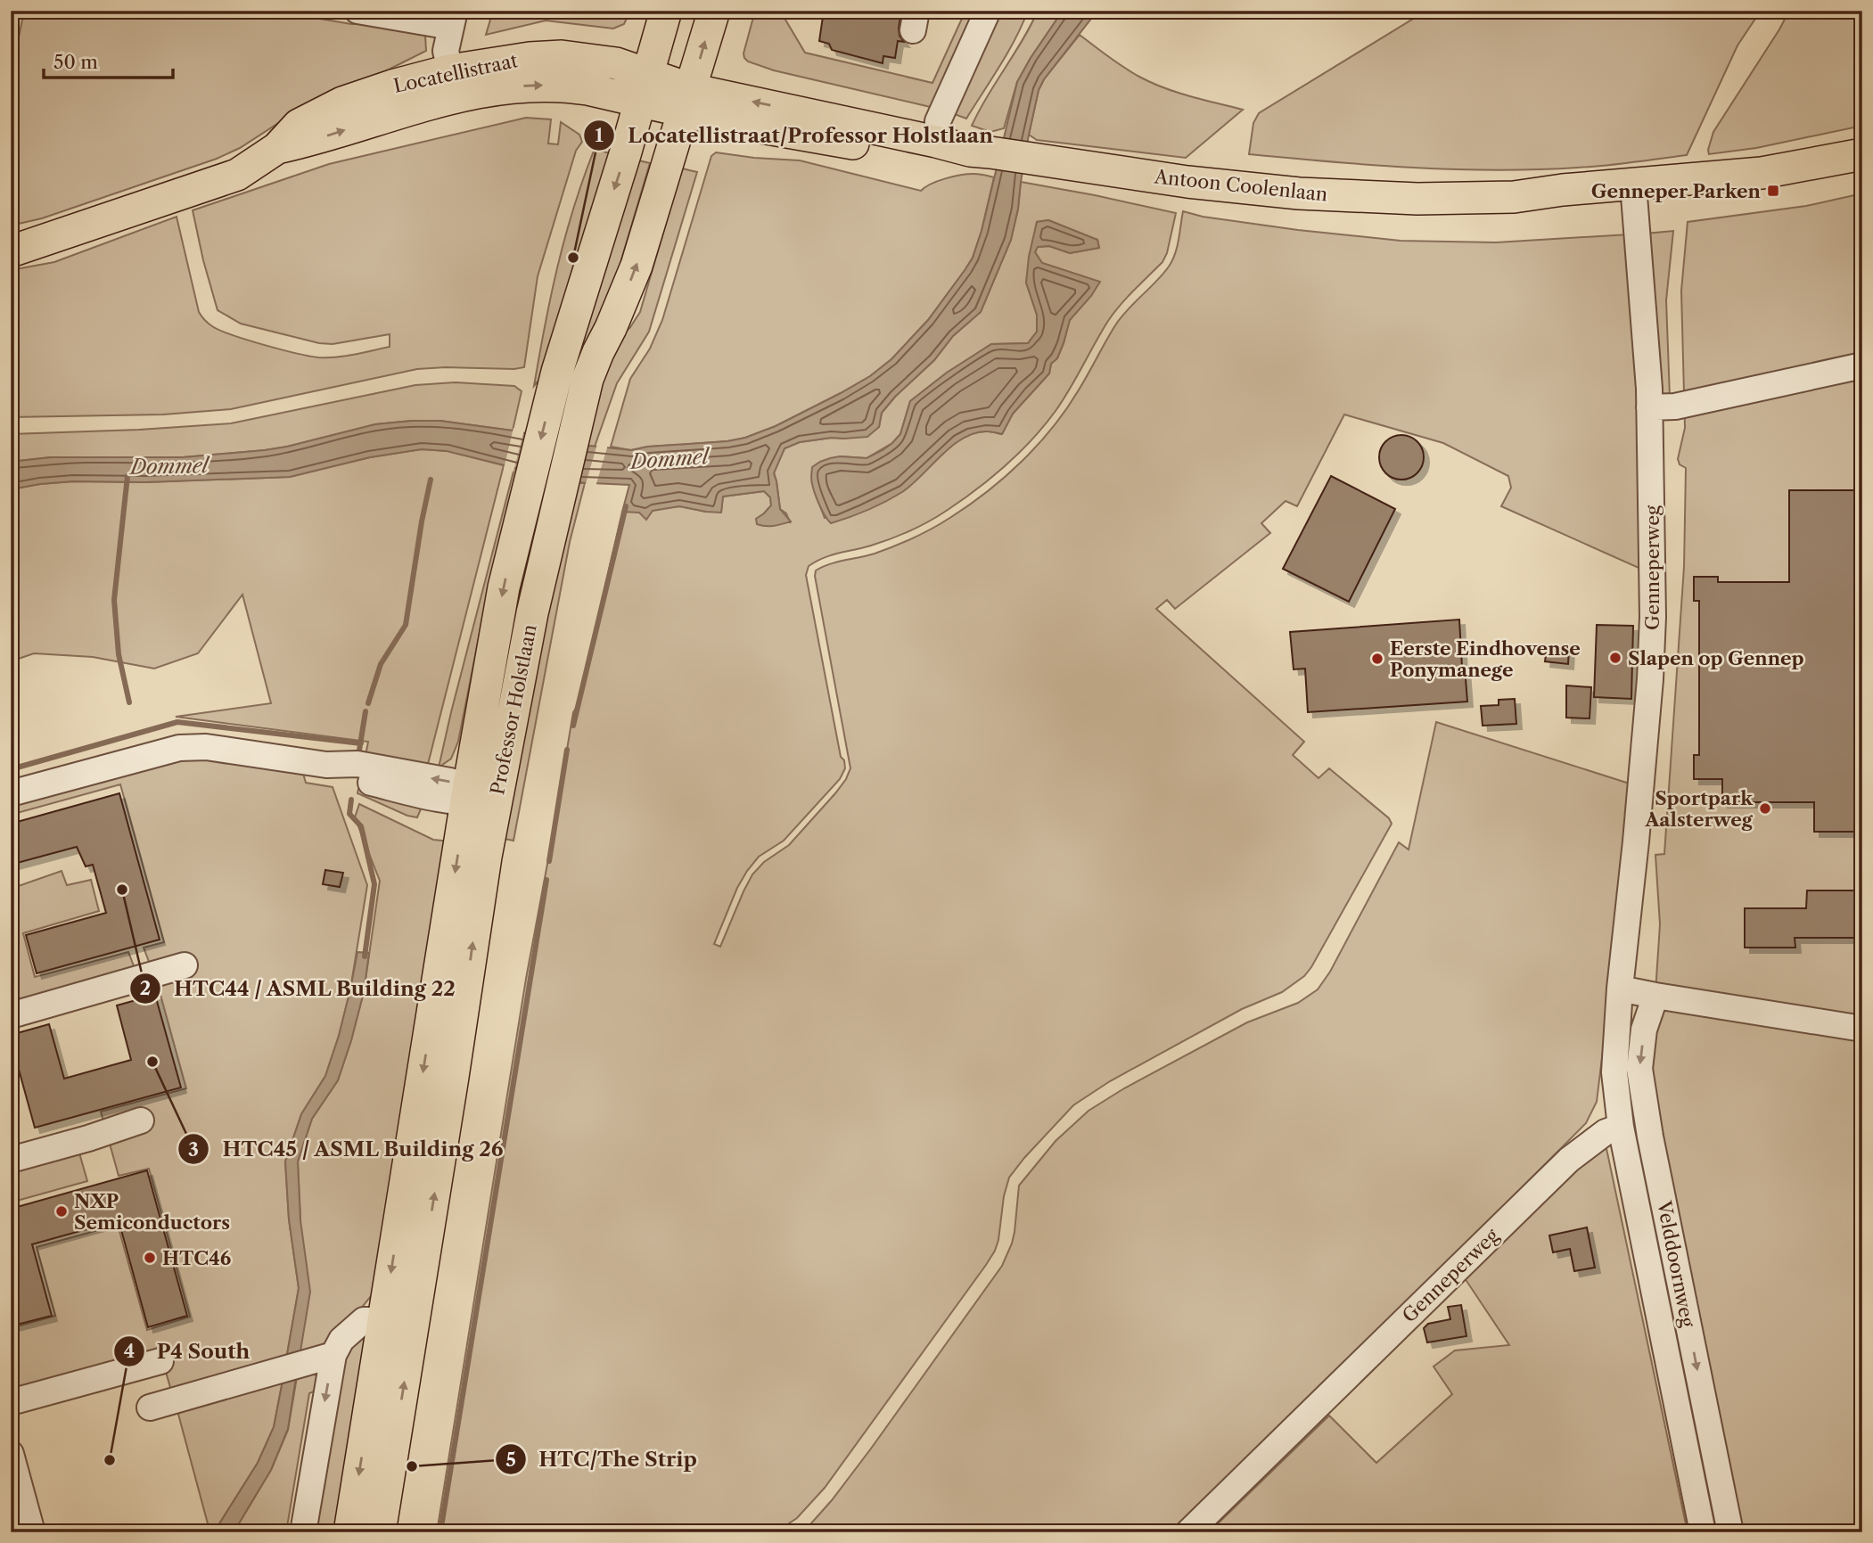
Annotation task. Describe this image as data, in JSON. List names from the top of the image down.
{
  "streets": {
    "main road": ["Locatellistraat", "Antoon Coolenlaan", "Professor Holstlaan"],
    "street": ["Genneperweg", "Velddoornweg"]
  },
  "crossings": [
    ["Locatellistraat", "Antoon Coolenlaan"],
    ["Locatellistraat", "Professor Holstlaan"],
    ["Antoon Coolenlaan", "Genneperweg"],
    ["Antoon Coolenlaan", "Professor Holstlaan"],
    ["Genneperweg", "Velddoornweg"]
  ],
  "water": ["Dommel"],
  "places": {
    "transit": ["Genneper Parken"],
    "other": [
      "Locatellistraat/Professor Holstlaan",
      "Slapen op Gennep",
      "Eerste Eindhovense Ponymanege",
      "Sportpark Aalsterweg",
      "HTC44 / ASML Building 22",
      "HTC45 / ASML Building 26",
      "NXP Semiconductors",
      "HTC46",
      "P4 South",
      "HTC/The Strip"
    ]
  },
  "scale_bar": "50 m"
}
